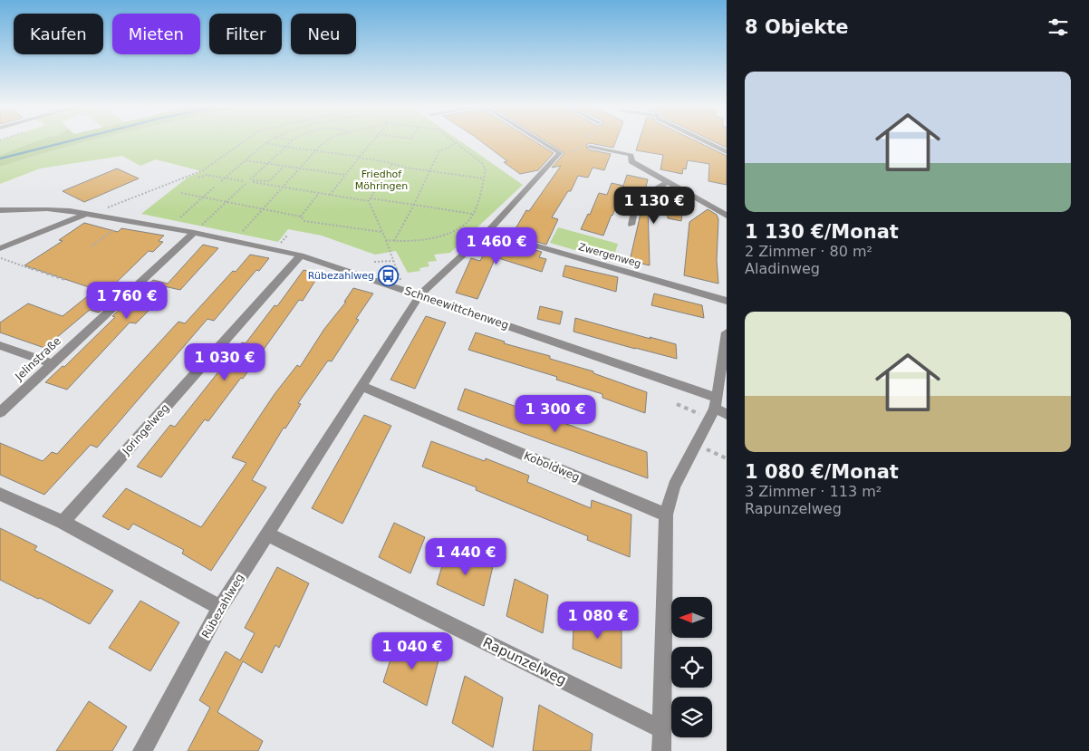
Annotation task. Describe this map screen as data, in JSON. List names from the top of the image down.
{
  "streets": {
    "street": [
      "Zwergenweg",
      "Schneewittchenweg",
      "Jelinstraße",
      "Joringelweg",
      "Koboldweg",
      "Rübezahlweg",
      "Rapunzelweg"
    ]
  },
  "crossings": [
    ["Zwergenweg", "Rübezahlweg"],
    ["Schneewittchenweg", "Jelinstraße"],
    ["Schneewittchenweg", "Joringelweg"],
    ["Schneewittchenweg", "Rübezahlweg"],
    ["Koboldweg", "Rübezahlweg"],
    ["Rübezahlweg", "Rapunzelweg"]
  ],
  "parks": ["Friedhof Möhringen"],
  "places": {
    "bus stop": ["Rübezahlweg"]
  },
  "north": "left",
  "page": {
    "heading": "8 Objekte",
    "chip": [
      "Kaufen",
      "Mieten",
      "Filter",
      "Neu"
    ],
    "list": [
      {
        "name": "1 130 €/Monat",
        "note": "2 Zimmer · 80 m² · Aladinweg"
      },
      {
        "name": "1 080 €/Monat",
        "note": "3 Zimmer · 113 m² · Rapunzelweg"
      }
    ],
    "price": [
      "1 130 €",
      "1 460 €",
      "1 760 €",
      "1 030 €",
      "1 300 €",
      "1 440 €",
      "1 080 €",
      "1 040 €"
    ]
  }
}
